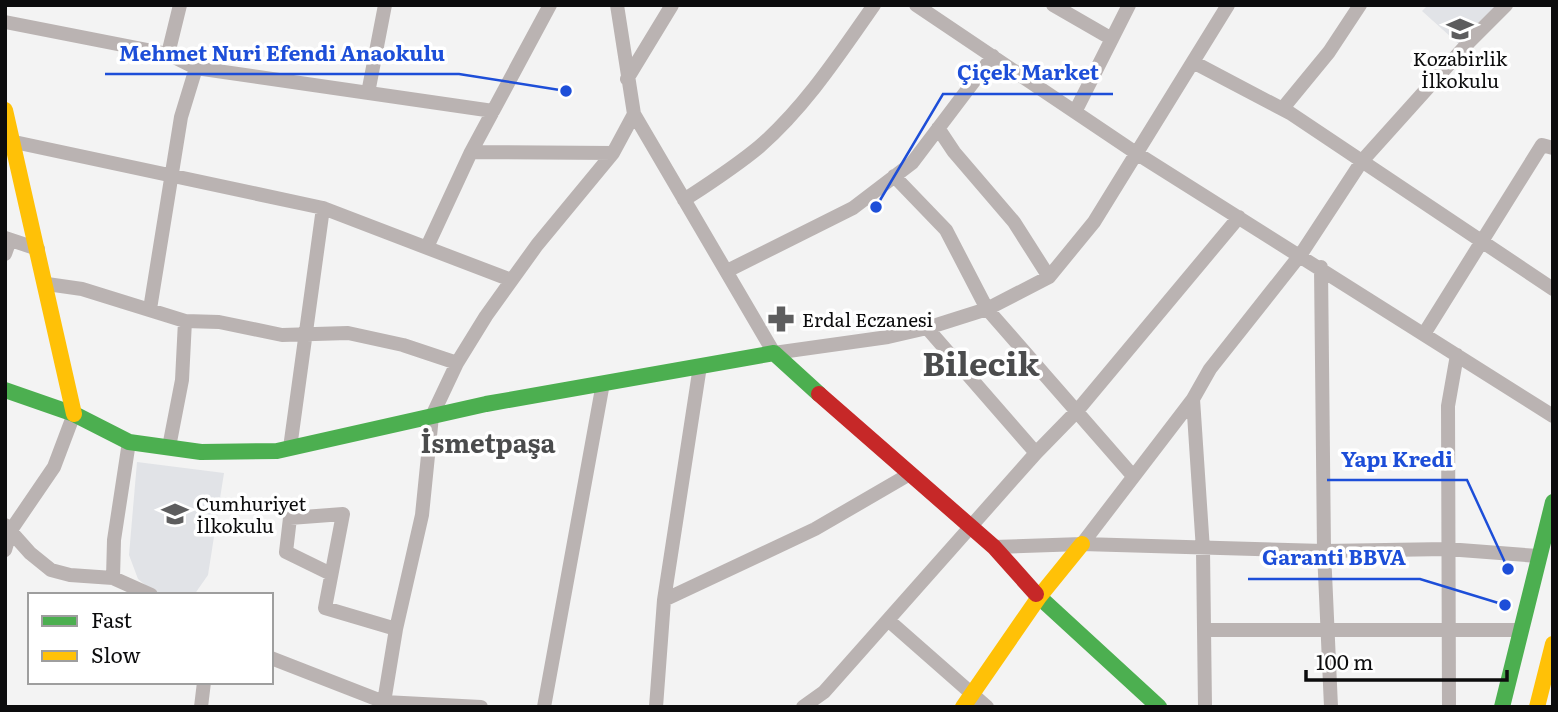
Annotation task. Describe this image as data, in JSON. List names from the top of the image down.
{
  "districts": ["Bilecik", "İsmetpaşa"],
  "places": {
    "school or university": ["Kozabirlik İlkokulu", "Cumhuriyet İlkokulu"],
    "other": [
      "Mehmet Nuri Efendi Anaokulu",
      "Çiçek Market",
      "Yapı Kredi",
      "Garanti BBVA"
    ],
    "pharmacy": ["Erdal Eczanesi"]
  },
  "legend": ["Fast", "Slow"],
  "scale_bar": "100 m"
}
